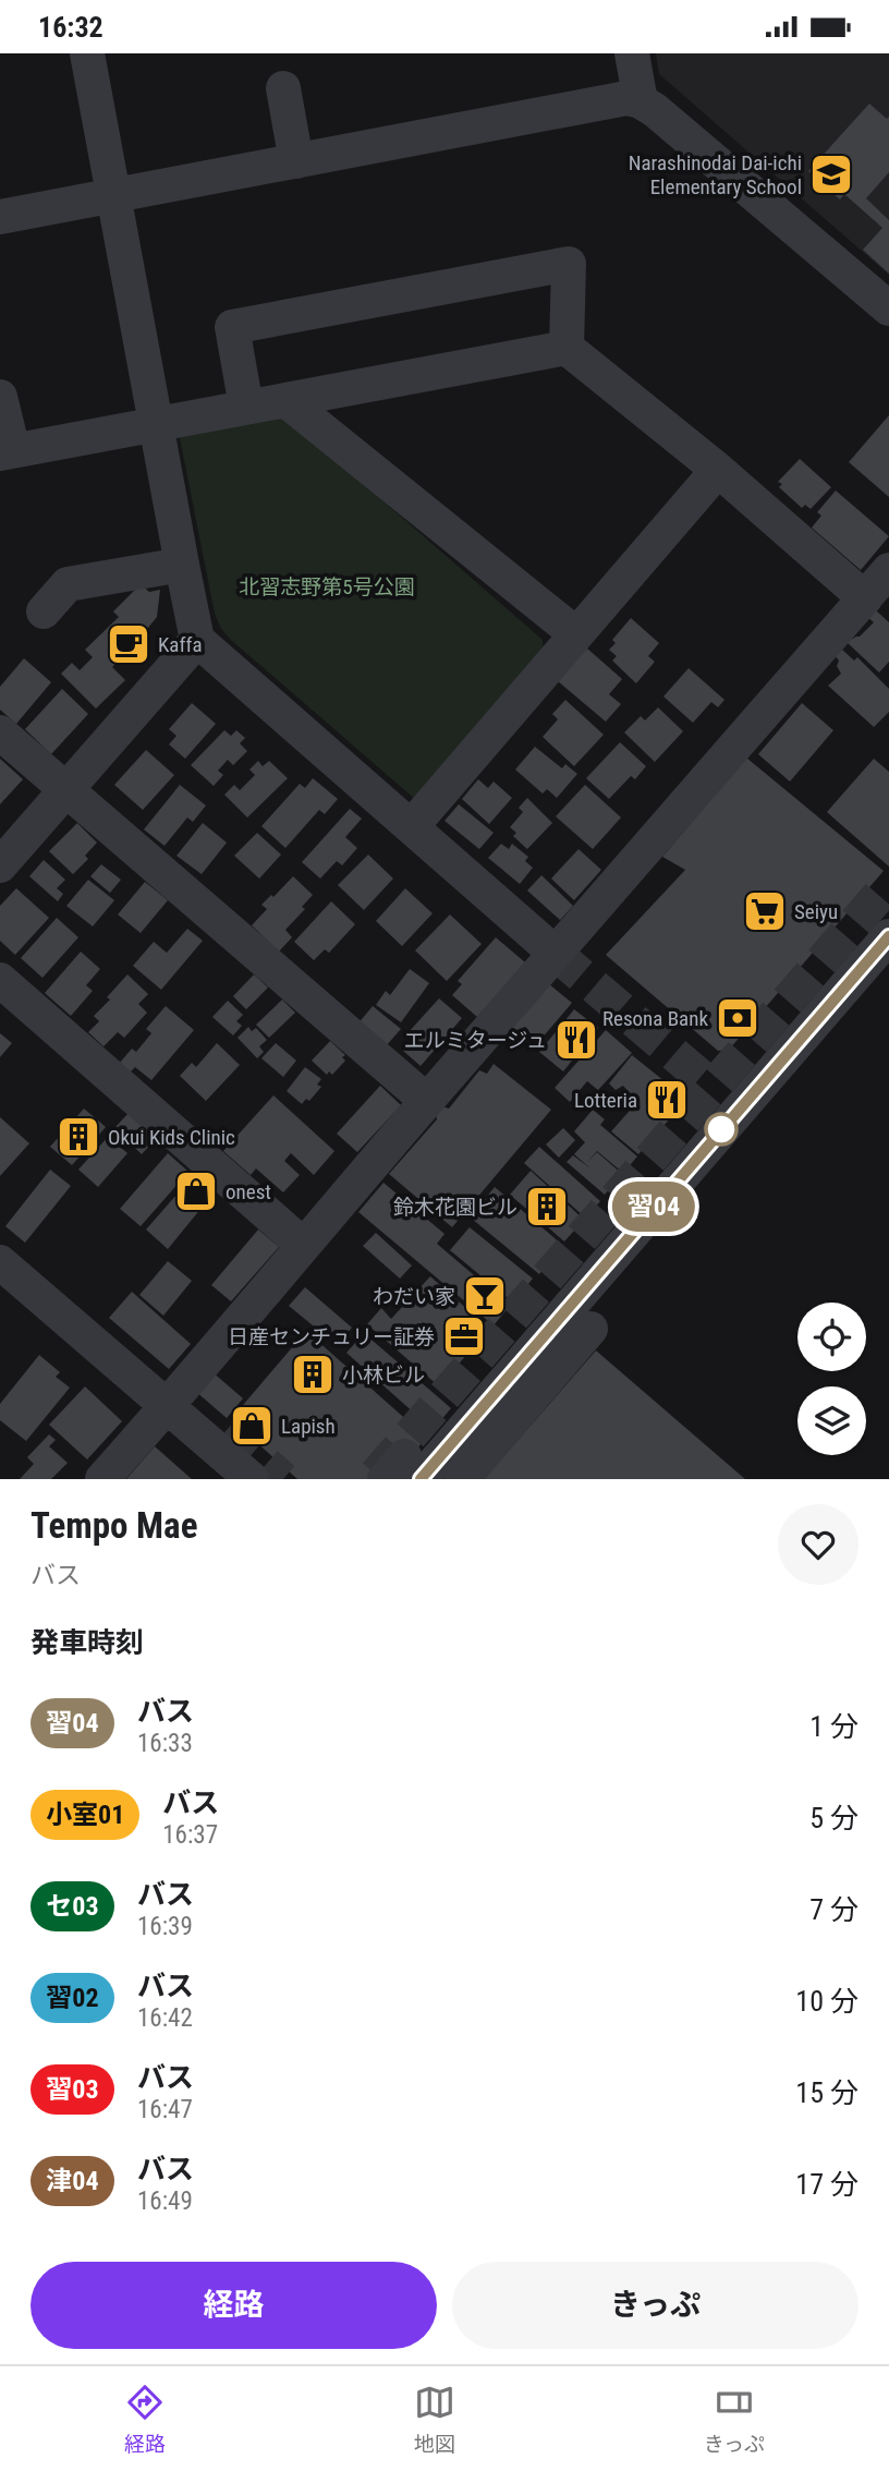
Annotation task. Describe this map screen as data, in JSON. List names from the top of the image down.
{
  "parks": ["北習志野第5号公園"],
  "places": {
    "school or university": ["Narashinodai Dai-ichi Elementary School"],
    "cafe": ["Kaffa"],
    "supermarket": ["Seiyu"],
    "bank": ["Resona Bank"],
    "restaurant": ["エルミタージュ", "Lotteria"],
    "building": ["Okui Kids Clinic", "鈴木花園ビル", "小林ビル"],
    "shop": ["onest", "Lapish"],
    "bar": ["わだい家"],
    "office": ["日産センチュリー証券"]
  },
  "lines": ["bus line 習04"],
  "page": {
    "status": "16:32",
    "on_map": "習04",
    "heading": [
      ["Tempo Mae", "バス"],
      "発車時刻"
    ],
    "list": [
      {
        "mark": "習04",
        "name": "バス",
        "note": "16:33",
        "value": "1 分"
      },
      {
        "mark": "小室01",
        "name": "バス",
        "note": "16:37",
        "value": "5 分"
      },
      {
        "mark": "セ03",
        "name": "バス",
        "note": "16:39",
        "value": "7 分"
      },
      {
        "mark": "習02",
        "name": "バス",
        "note": "16:42",
        "value": "10 分"
      },
      {
        "mark": "習03",
        "name": "バス",
        "note": "16:47",
        "value": "15 分"
      },
      {
        "mark": "津04",
        "name": "バス",
        "note": "16:49",
        "value": "17 分"
      }
    ],
    "buttons": ["経路", "きっぷ"],
    "tabs": ["経路", "地図", "きっぷ"]
  }
}
